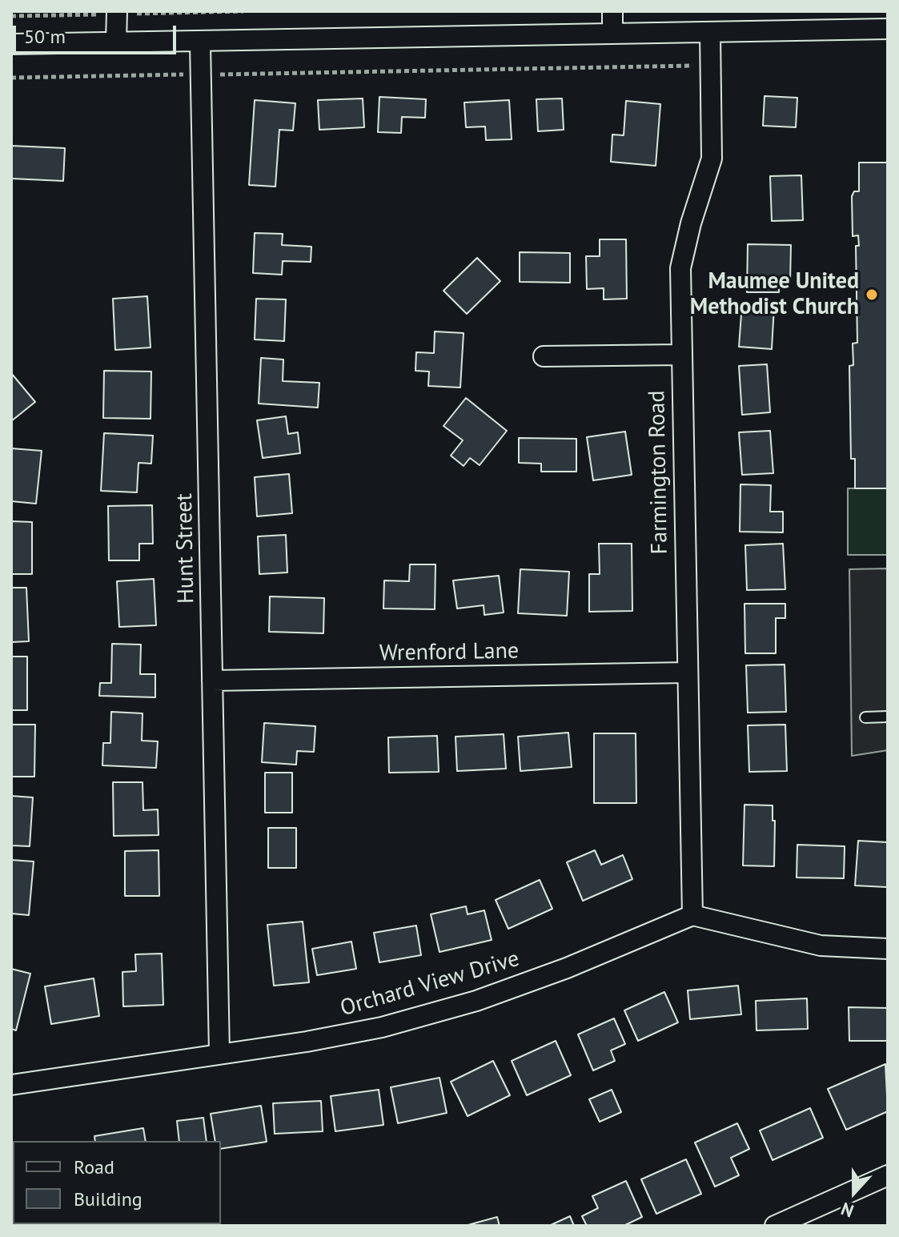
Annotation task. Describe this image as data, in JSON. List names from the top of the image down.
{
  "streets": {
    "street": [
      "Farmington Road",
      "Hunt Street",
      "Wrenford Lane",
      "Orchard View Drive"
    ]
  },
  "crossings": [
    ["Farmington Road", "Wrenford Lane"],
    ["Farmington Road", "Orchard View Drive"],
    ["Hunt Street", "Wrenford Lane"],
    ["Hunt Street", "Orchard View Drive"]
  ],
  "places": ["Maumee United Methodist Church"],
  "legend": ["Road", "Building"],
  "scale_bar": "50 m",
  "north": "bottom"
}
